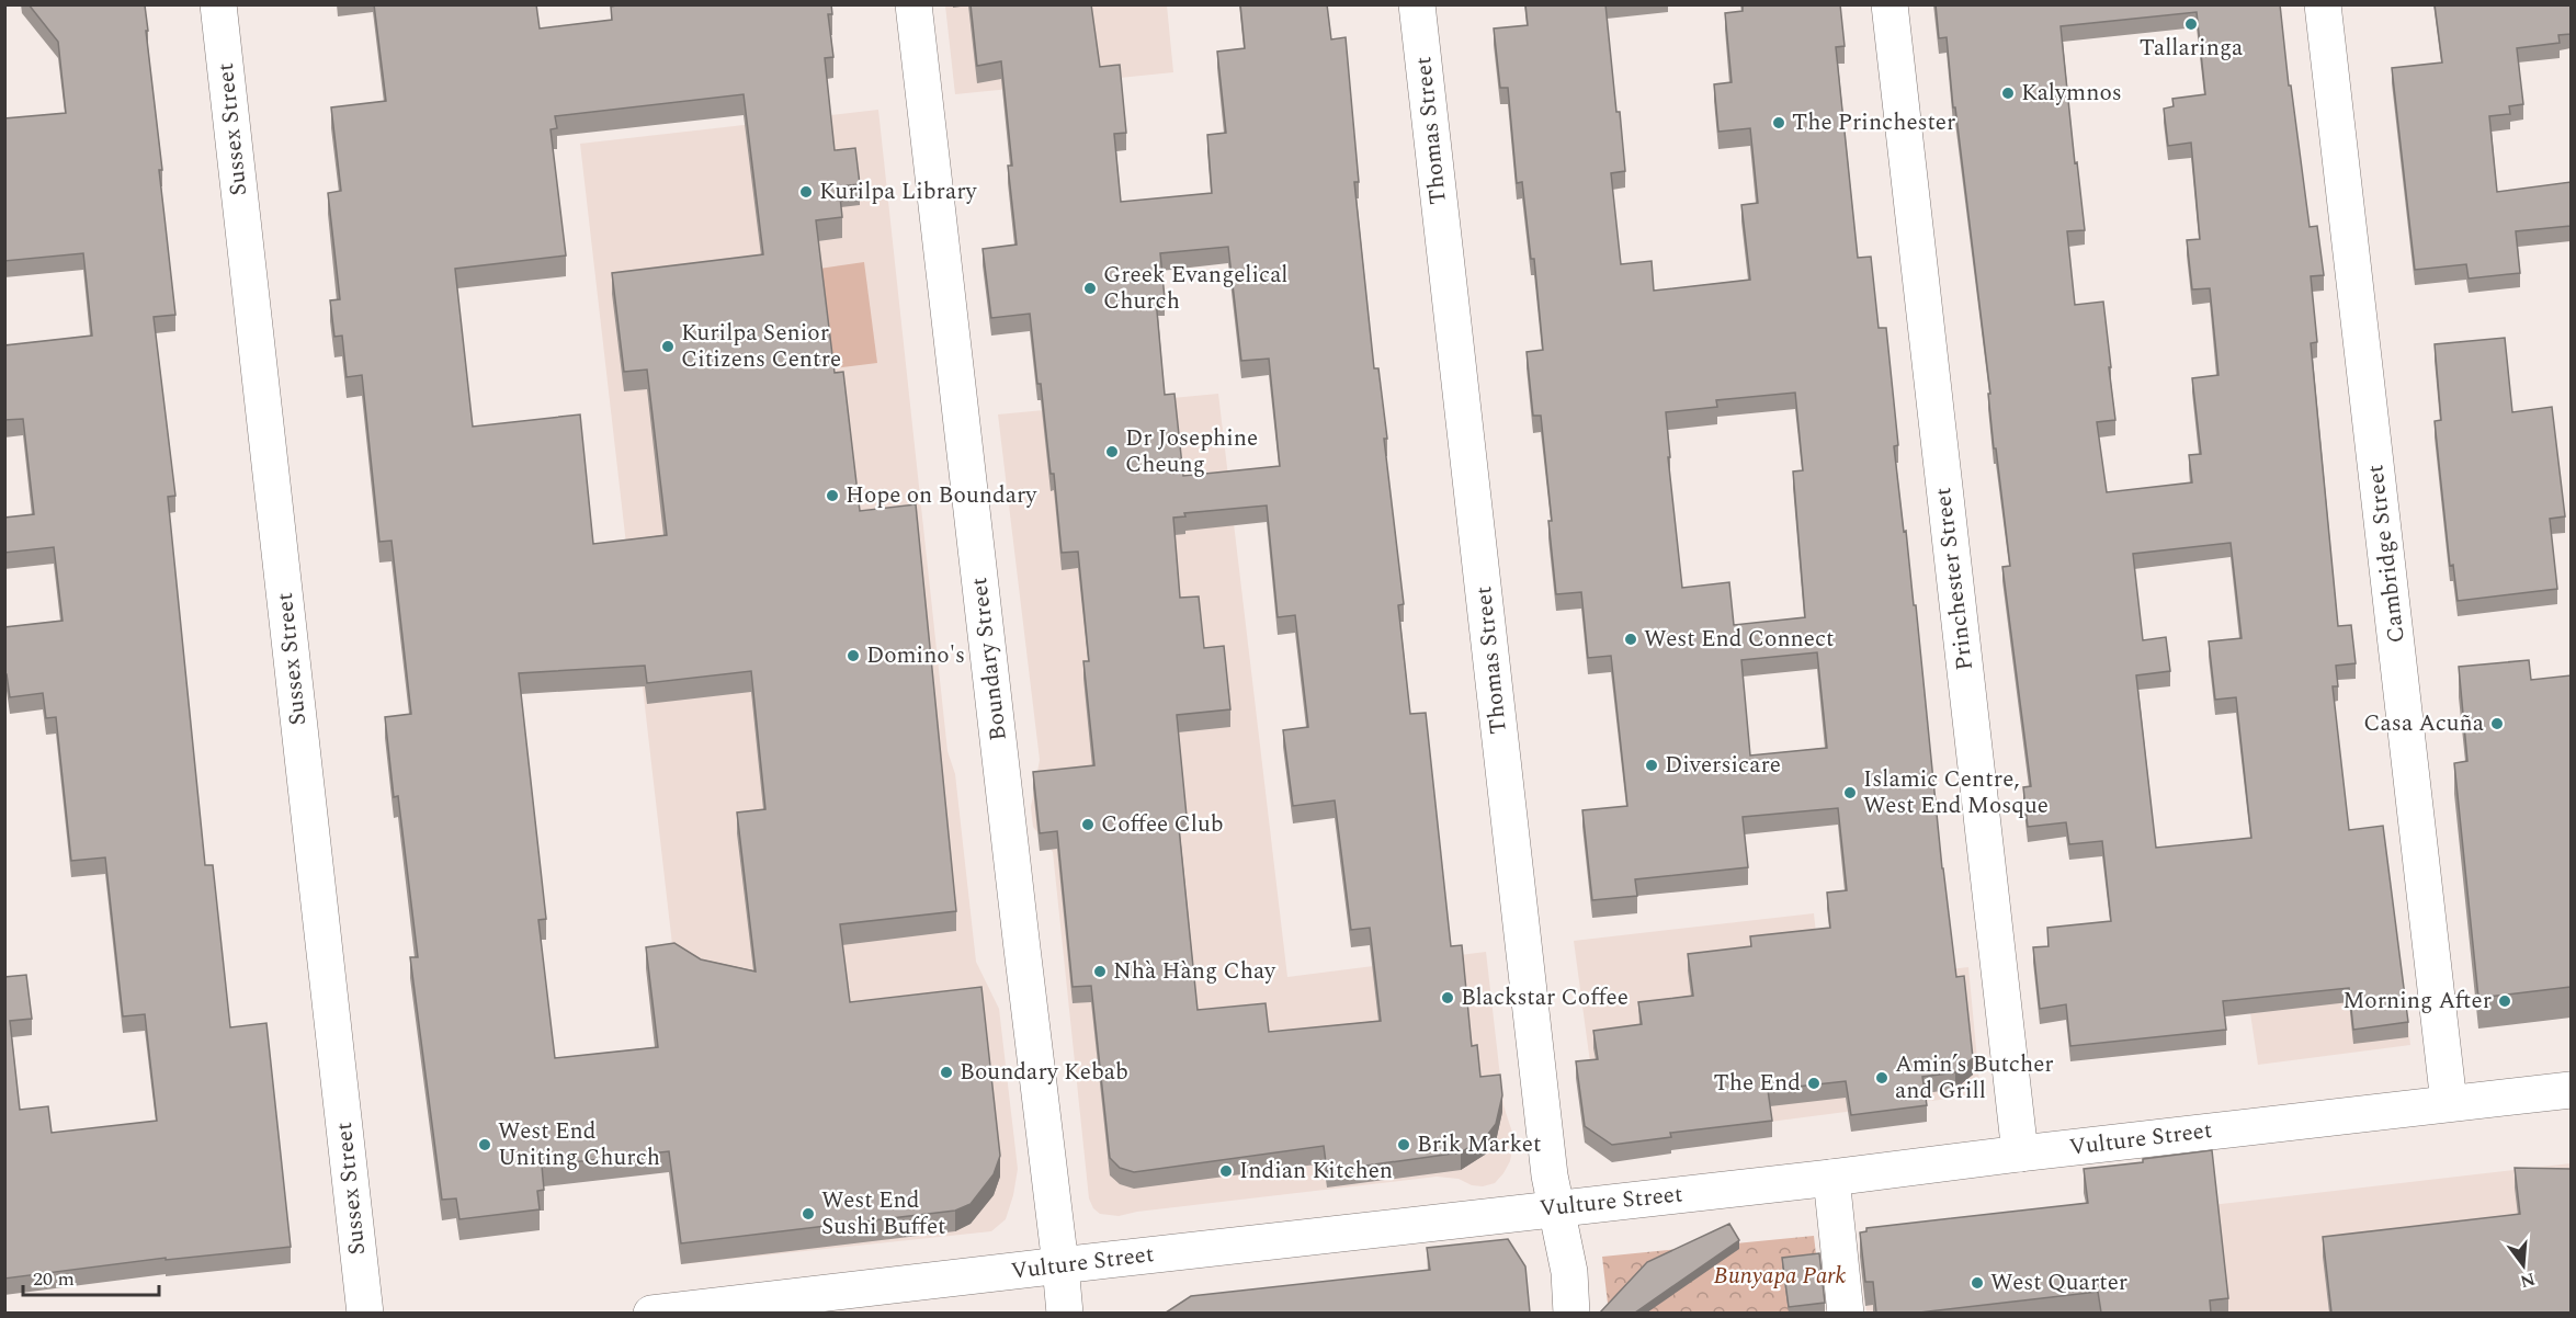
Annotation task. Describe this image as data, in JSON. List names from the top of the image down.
{
  "streets": {
    "street": [
      "Sussex Street",
      "Thomas Street",
      "Cambridge Street",
      "Princhester Street",
      "Boundary Street",
      "Vulture Street"
    ]
  },
  "crossings": [
    ["Thomas Street", "Vulture Street"],
    ["Cambridge Street", "Vulture Street"],
    ["Princhester Street", "Vulture Street"],
    ["Boundary Street", "Vulture Street"]
  ],
  "parks": ["Bunyapa Park"],
  "places": [
    "Tallaringa",
    "Kalymnos",
    "The Princhester",
    "Kurilpa Library",
    "Greek Evangelical Church",
    "Kurilpa Senior Citizens Centre",
    "Dr Josephine Cheung",
    "Hope on Boundary",
    "West End Connect",
    "Domino's",
    "Casa Acuña",
    "Diversicare",
    "Islamic Centre, West End Mosque",
    "Coffee Club",
    "Nhà Hàng Chay",
    "Blackstar Coffee",
    "Morning After",
    "Boundary Kebab",
    "Amin’s Butcher and Grill",
    "The End",
    "West End Uniting Church",
    "Brik Market",
    "Indian Kitchen",
    "West End Sushi Buffet",
    "West Quarter"
  ],
  "scale_bar": "20 m",
  "north": "bottom"
}
